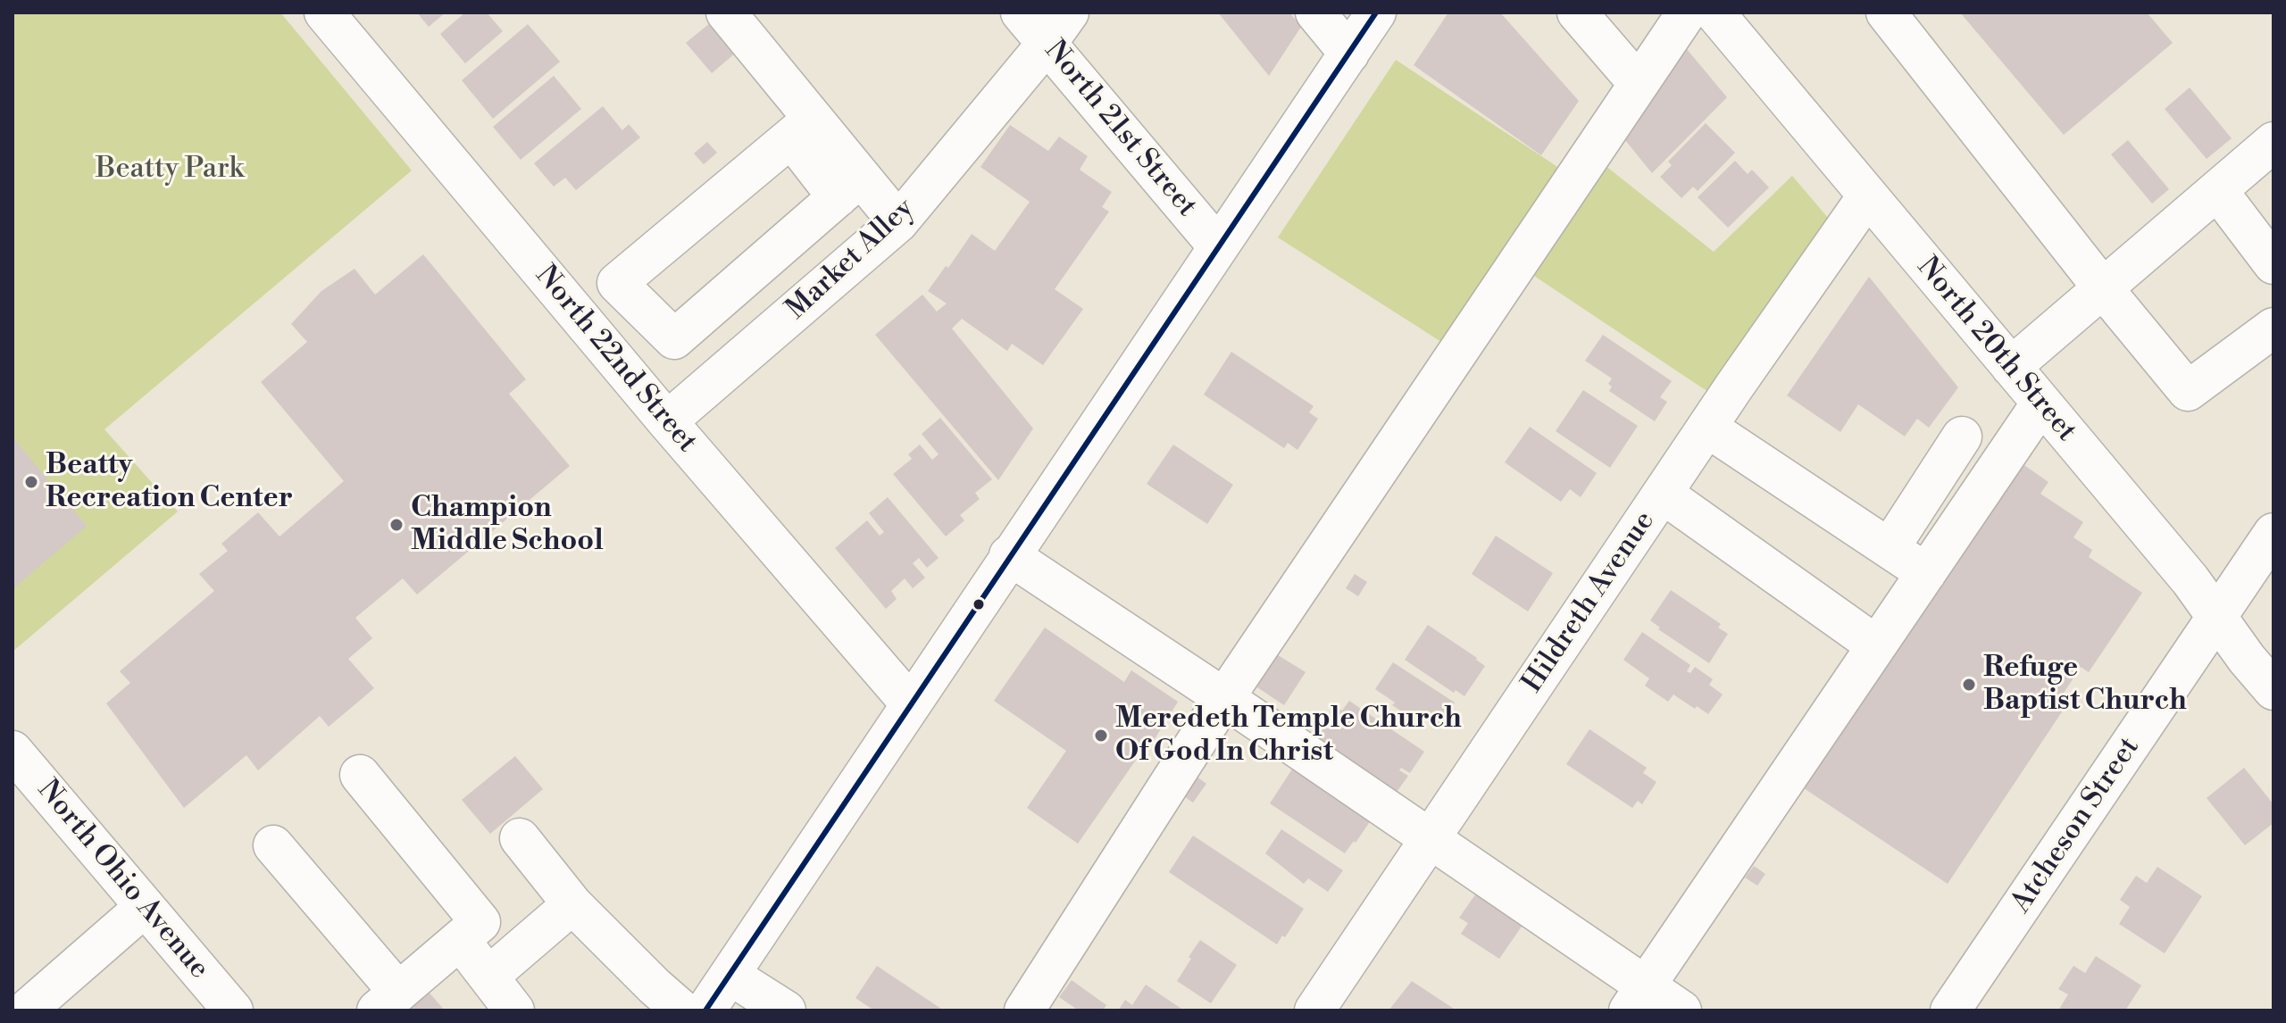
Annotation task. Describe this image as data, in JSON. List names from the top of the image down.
{
  "streets": {
    "street": [
      "North 21st Street",
      "Market Alley",
      "North 20th Street",
      "North 22nd Street",
      "Hildreth Avenue",
      "Atcheson Street",
      "North Ohio Avenue"
    ]
  },
  "crossings": [
    ["North 21st Street", "Market Alley"],
    ["Market Alley", "North 22nd Street"],
    ["North 20th Street", "Hildreth Avenue"],
    ["North 20th Street", "Atcheson Street"]
  ],
  "parks": ["Beatty Park"],
  "places": [
    "Beatty Recreation Center",
    "Champion Middle School",
    "Refuge Baptist Church",
    "Meredeth Temple Church Of God In Christ"
  ]
}
